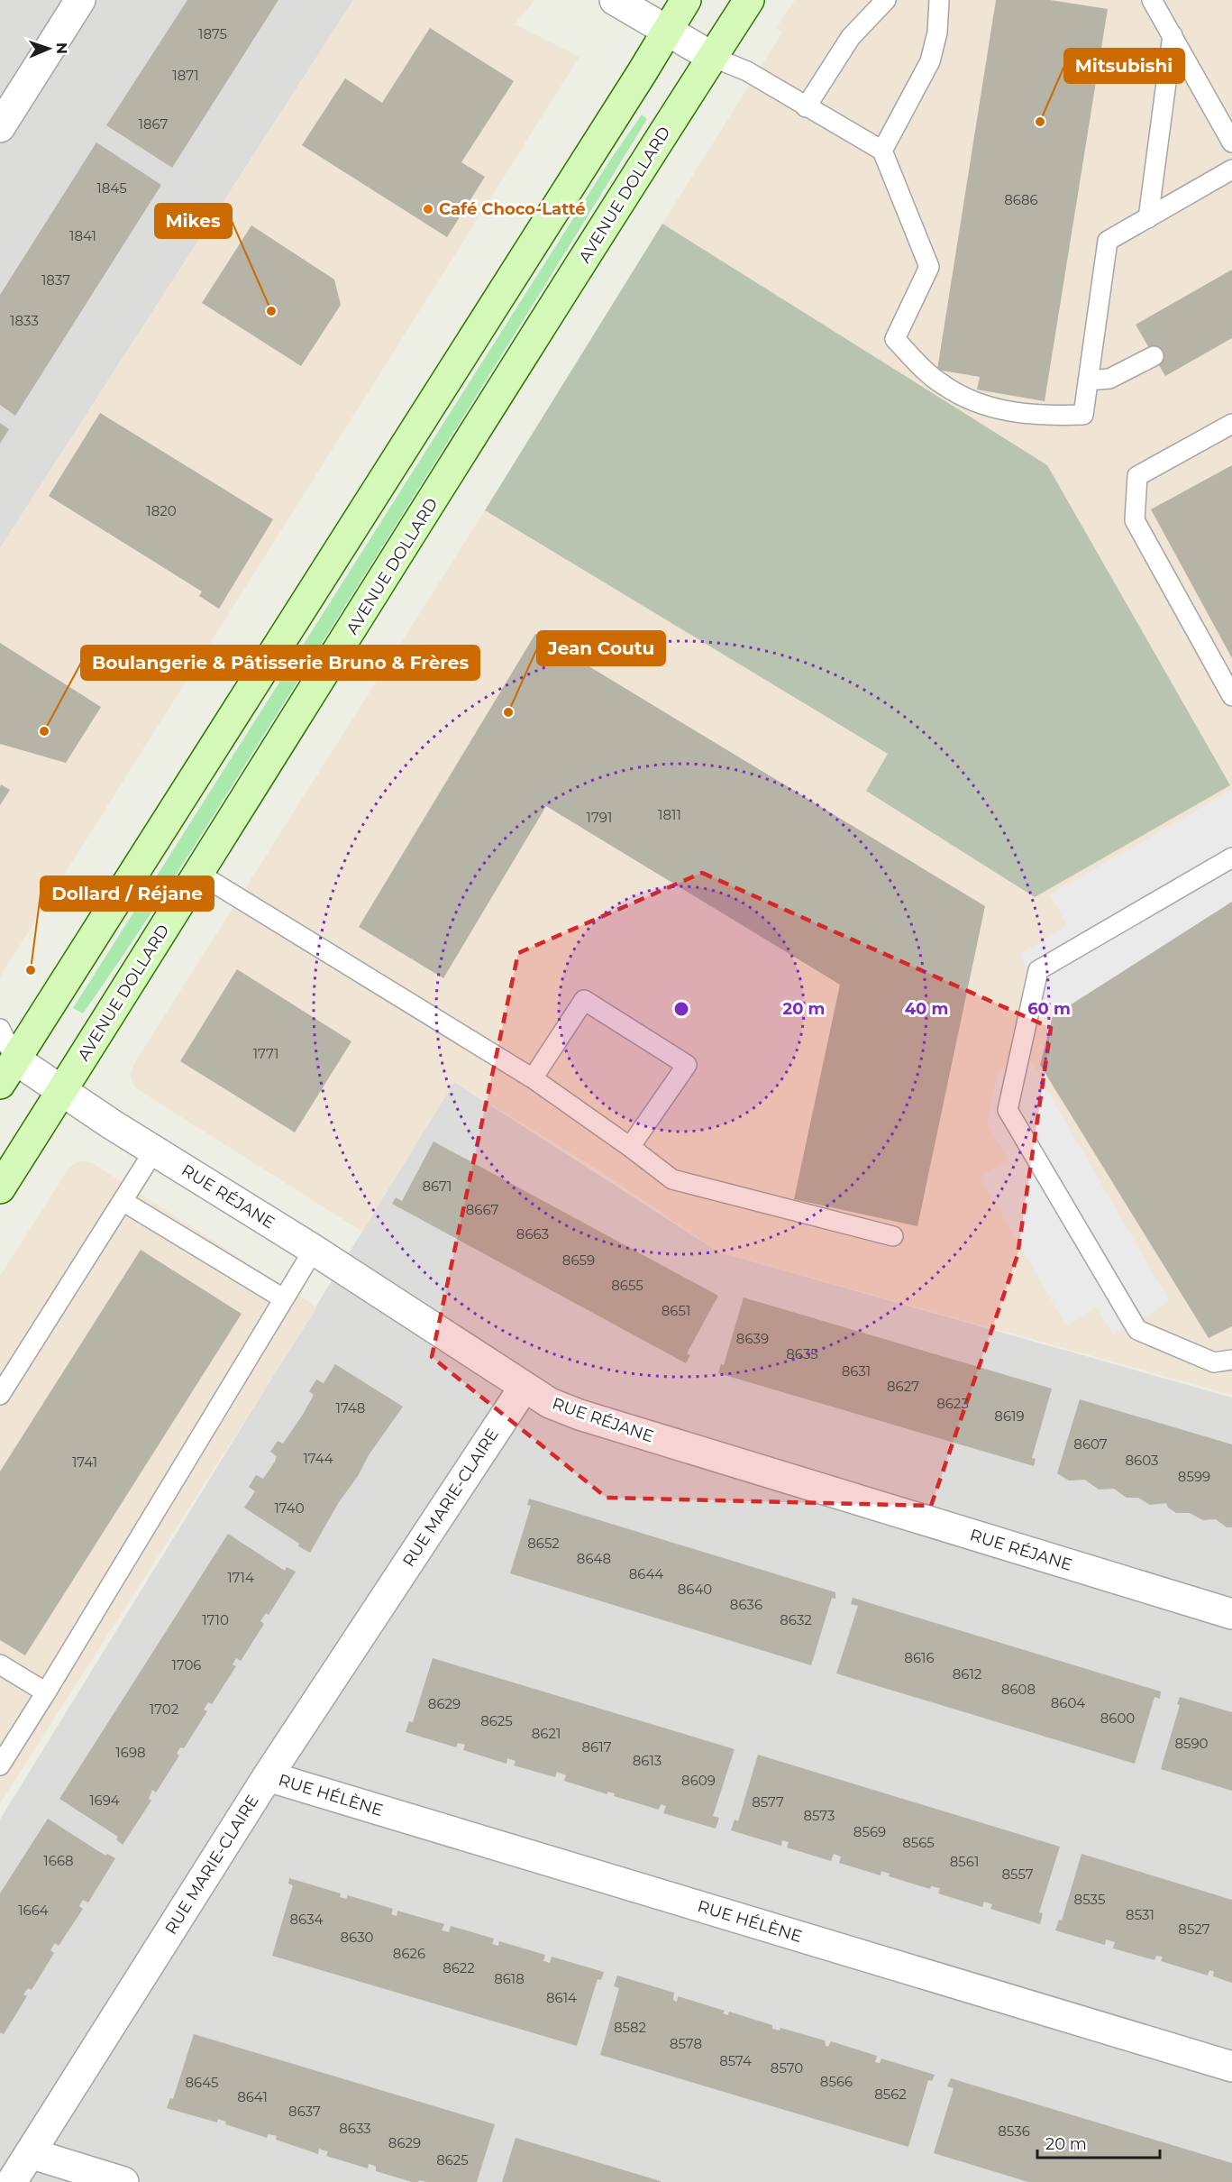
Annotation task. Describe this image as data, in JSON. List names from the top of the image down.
{
  "streets": {
    "main road": ["AVENUE DOLLARD"],
    "street": ["RUE RÉJANE", "RUE MARIE-CLAIRE", "RUE HÉLÈNE"]
  },
  "crossings": [
    ["AVENUE DOLLARD", "RUE RÉJANE"],
    ["RUE RÉJANE", "RUE MARIE-CLAIRE"],
    ["RUE MARIE-CLAIRE", "RUE HÉLÈNE"]
  ],
  "places": [
    "Mitsubishi",
    "Café Choco-Latté",
    "Mikes",
    "Jean Coutu",
    "Boulangerie & Pâtisserie Bruno & Frères",
    "Dollard / Réjane"
  ],
  "house_numbers": [
    "1875",
    "1871",
    "1867",
    "1845",
    "8686",
    "1841",
    "1837",
    "1833",
    "1820",
    "1811",
    "1791",
    "1771",
    "8671",
    "8667",
    "8663",
    "8659",
    "8655",
    "8651",
    "8639",
    "8635",
    "8631",
    "8627",
    "8623",
    "1748",
    "8619",
    "8607",
    "1744",
    "8603",
    "1741",
    "8599",
    "1740",
    "8652",
    "8648",
    "8644",
    "1714",
    "8640",
    "8636",
    "1710",
    "8632",
    "8616",
    "1706",
    "8612",
    "8608",
    "8604",
    "8629",
    "1702",
    "8600",
    "8625",
    "8621",
    "8590",
    "8617",
    "1698",
    "8613",
    "8609",
    "1694",
    "8577",
    "8573",
    "8569",
    "8565",
    "1668",
    "8561",
    "8557",
    "8535",
    "1664",
    "8531",
    "8634",
    "8527",
    "8630",
    "8626",
    "8622",
    "8618",
    "8614",
    "8582",
    "8578",
    "8574",
    "8570",
    "8566",
    "8645",
    "8562",
    "8641",
    "8637",
    "8633",
    "8536",
    "8629",
    "8625"
  ],
  "scale_bar": "20 m",
  "north": "right",
  "rings": ["20 m", "40 m", "60 m"]
}
